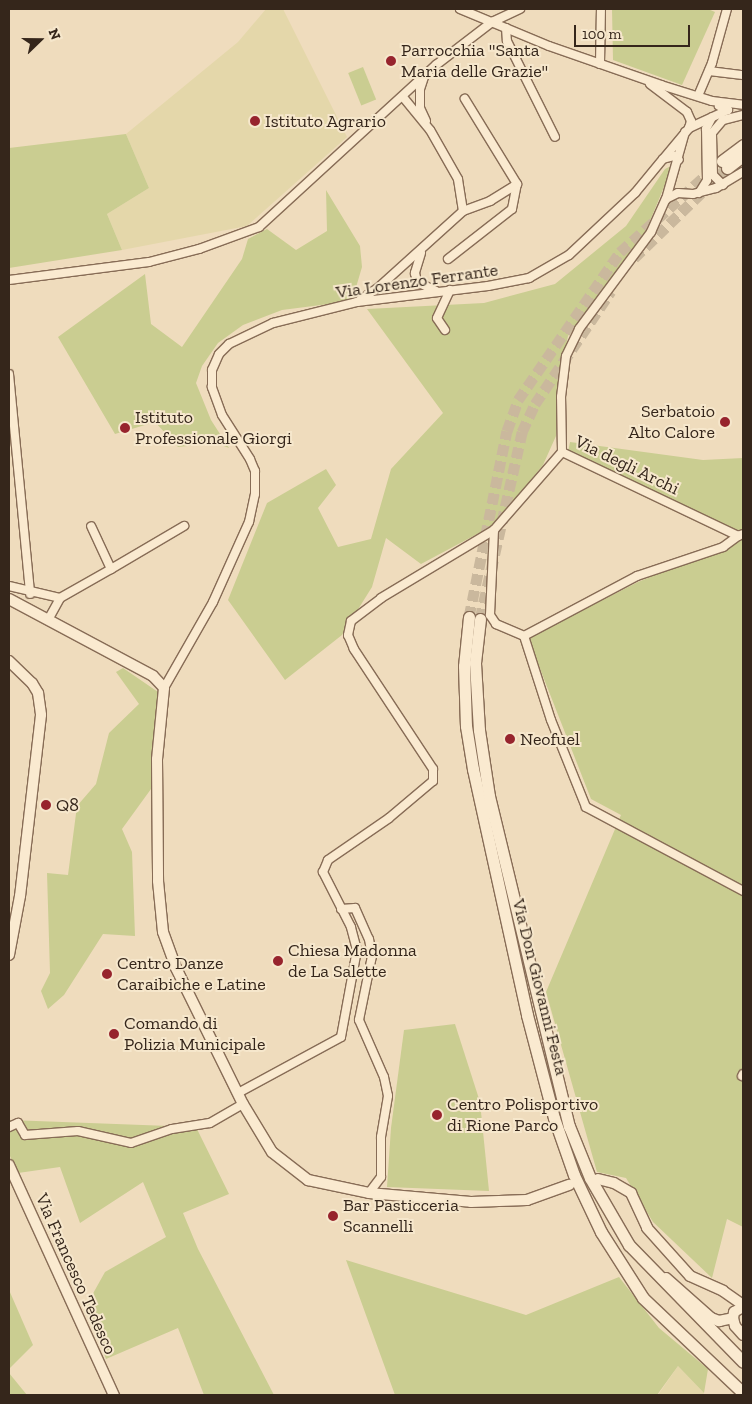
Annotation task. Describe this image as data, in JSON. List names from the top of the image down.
{
  "streets": {
    "main road": ["Via Don Giovanni Festa"],
    "street": ["Via Lorenzo Ferrante", "Via degli Archi", "Via Francesco Tedesco"]
  },
  "crossings": [
    ["Via Lorenzo Ferrante", "Via degli Archi"]
  ],
  "places": [
    "Parrocchia \"Santa Maria delle Grazie\"",
    "Istituto Agrario",
    "Serbatoio Alto Calore",
    "Istituto Professionale Giorgi",
    "Neofuel",
    "Q8",
    "Chiesa Madonna de La Salette",
    "Centro Danze Caraibiche e Latine",
    "Comando di Polizia Municipale",
    "Centro Polisportivo di Rione Parco",
    "Bar Pasticceria Scannelli"
  ],
  "scale_bar": "100 m",
  "north": "right"
}
